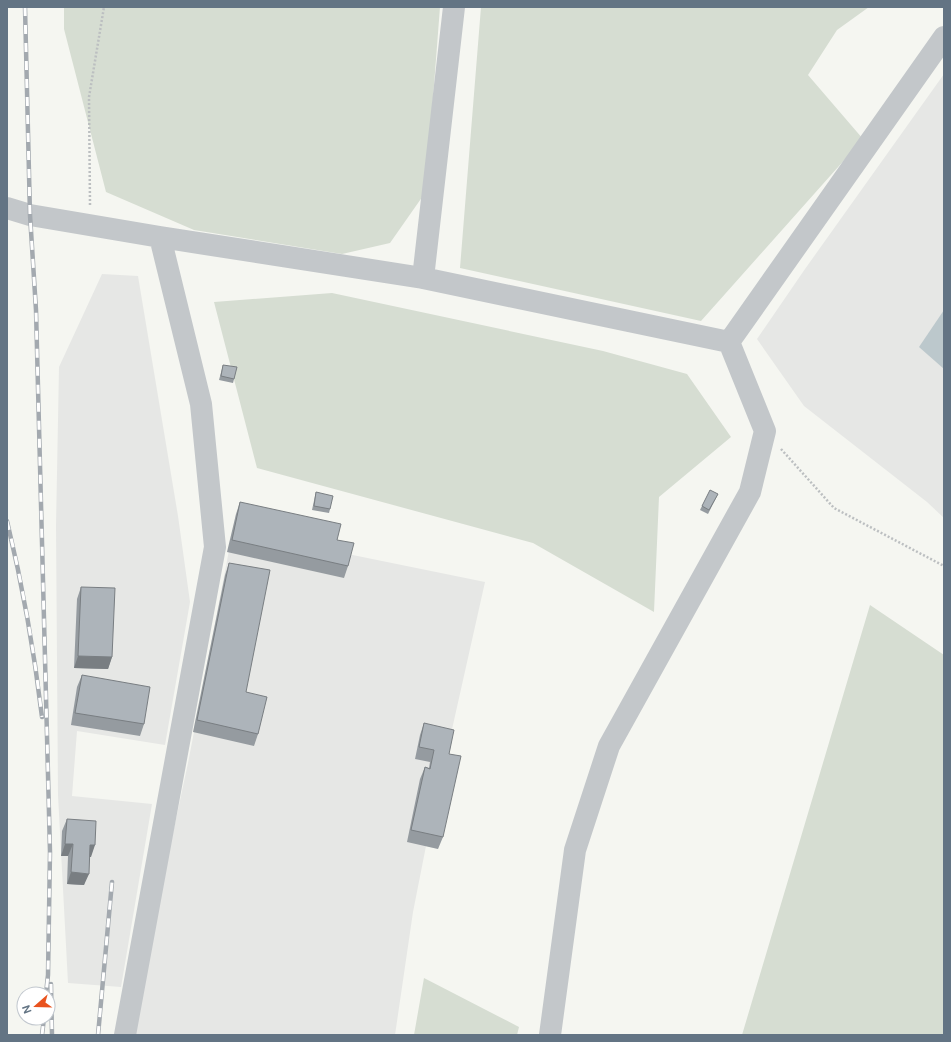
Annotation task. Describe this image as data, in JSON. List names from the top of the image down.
{
  "north": "left"
}
